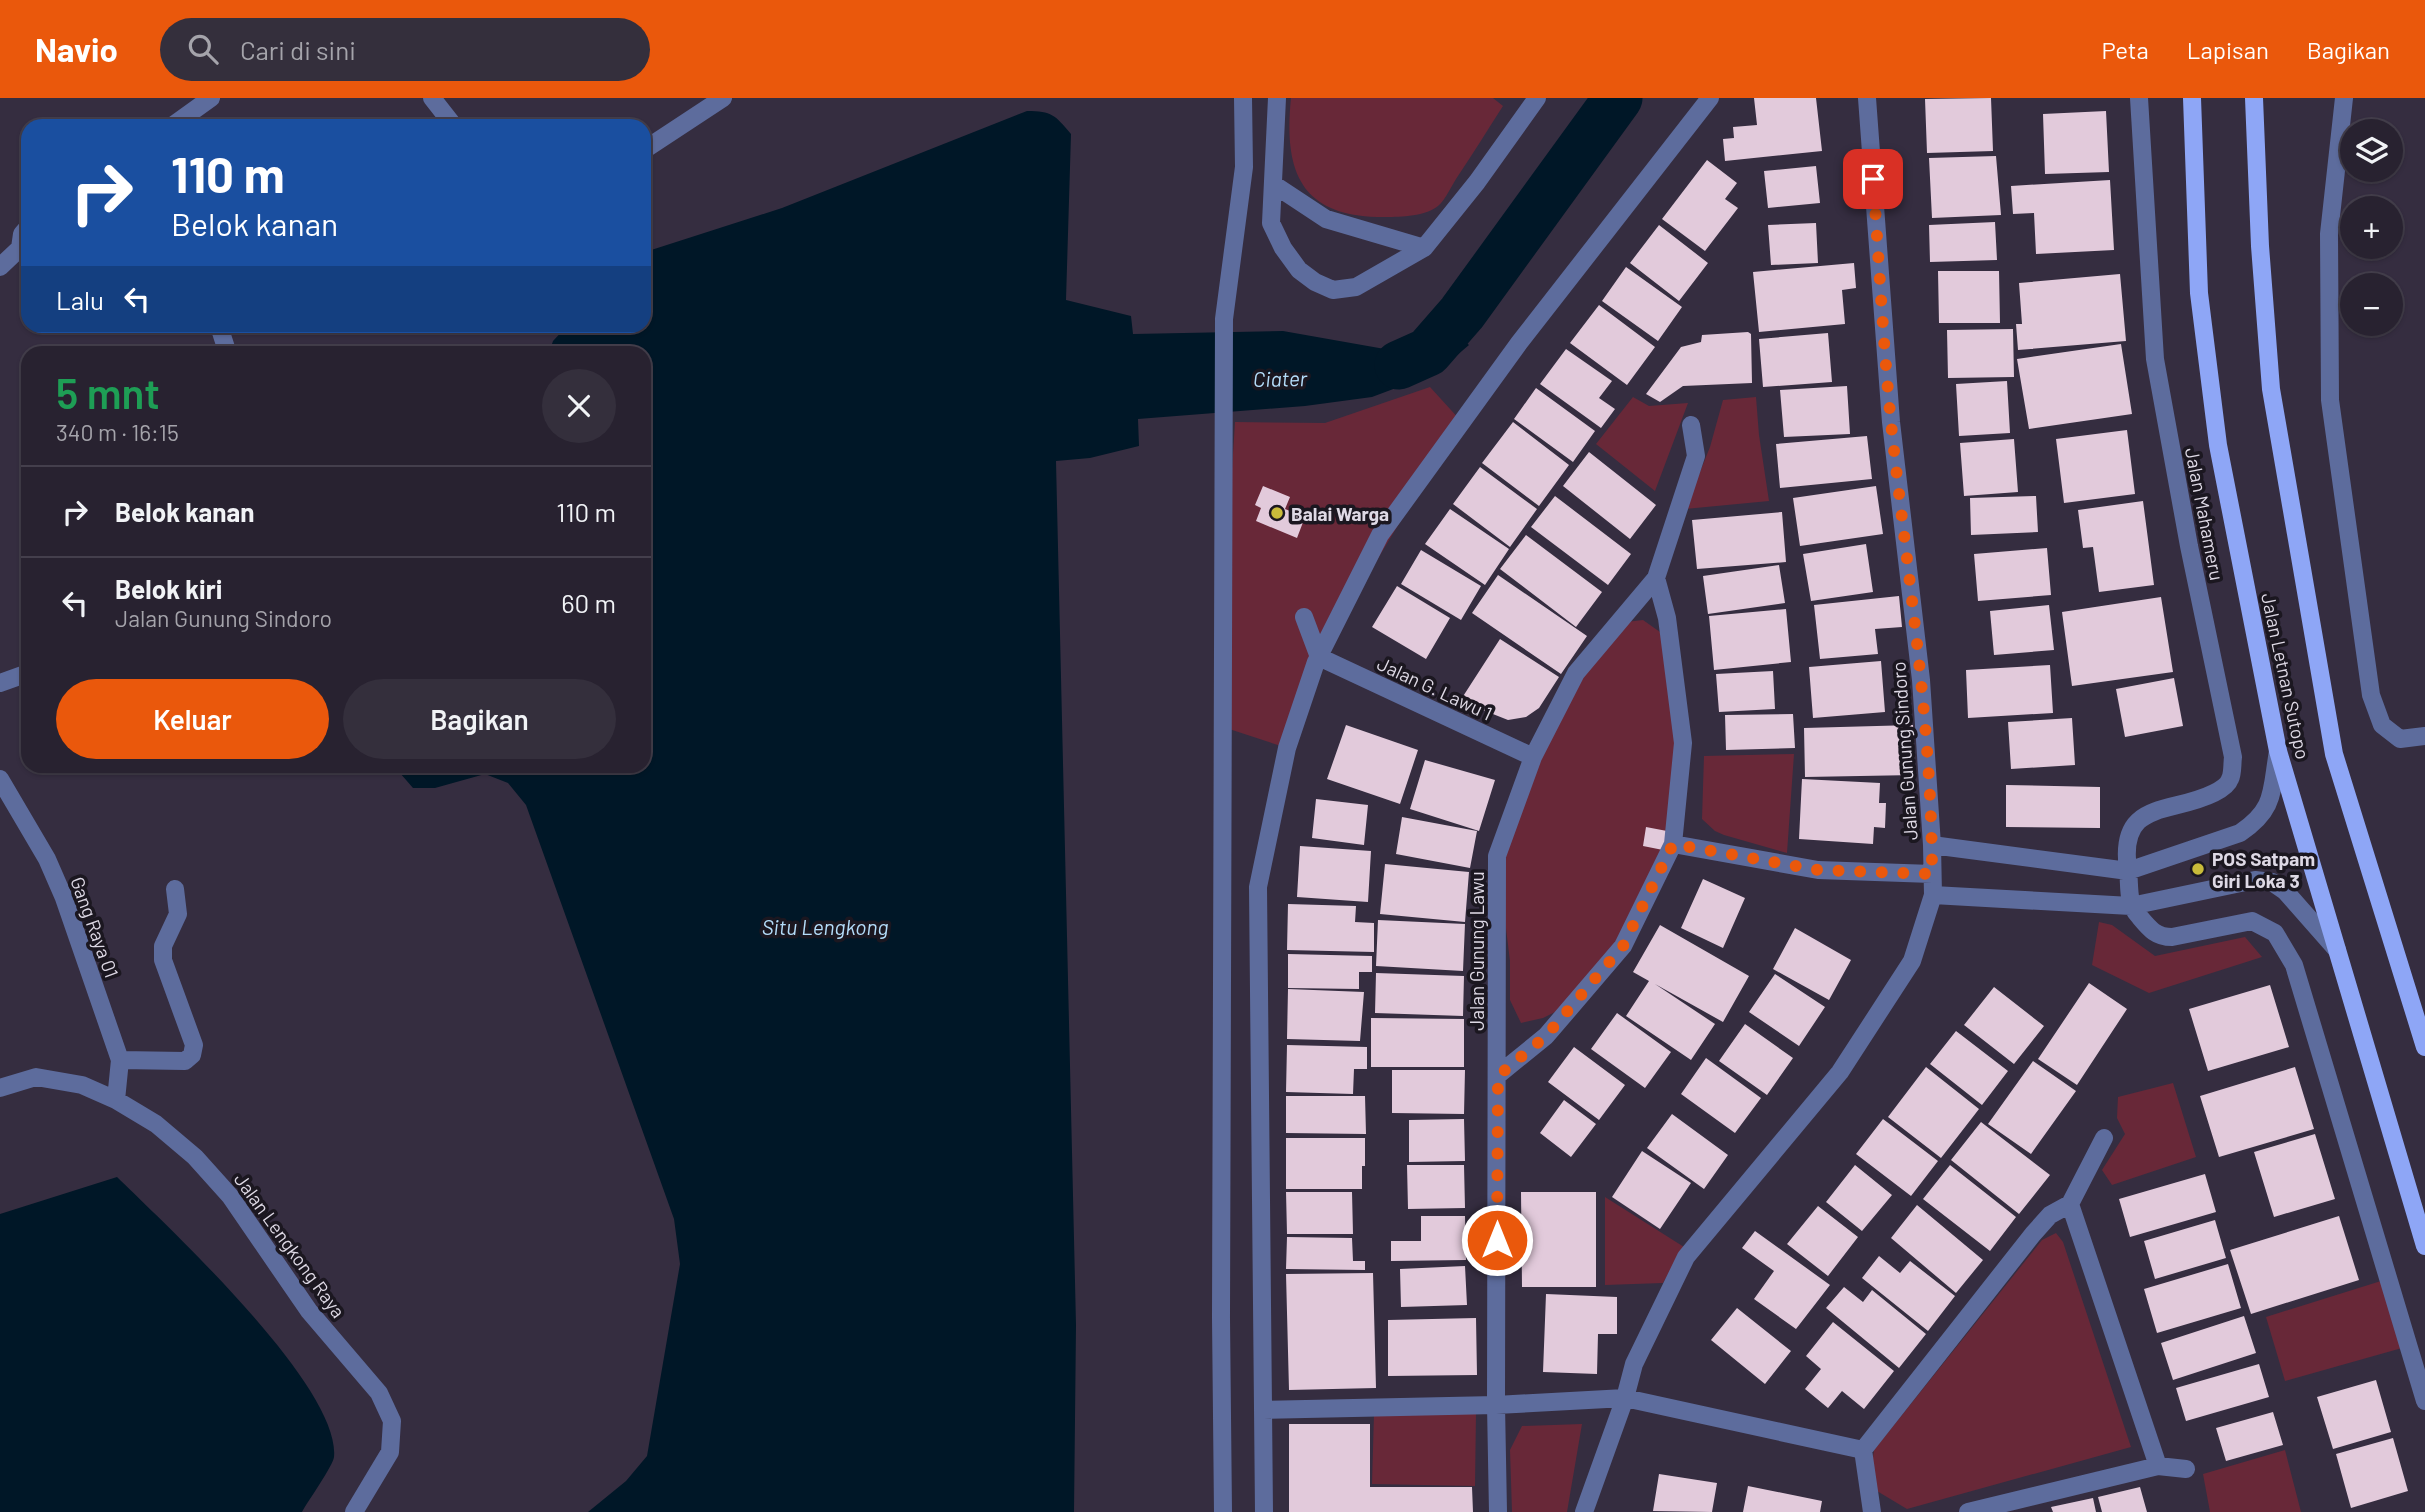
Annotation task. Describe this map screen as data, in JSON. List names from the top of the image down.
{
  "streets": {
    "main road": ["Jalan Letnan Sutopo"],
    "street": [
      "Jalan Mahameru",
      "Jalan G. Lawu 1",
      "Jalan Gunung Sindoro",
      "Gang Raya 01",
      "Jalan Gunung Lawu",
      "Jalan Lengkong Raya"
    ]
  },
  "crossings": [
    ["Jalan G. Lawu 1", "Jalan Gunung Lawu"],
    ["Gang Raya 01", "Jalan Lengkong Raya"]
  ],
  "water": ["Ciater", "Situ Lengkong"],
  "places": ["Balai Warga", "POS Satpam Giri Loka 3"],
  "page": {
    "header": "Navio",
    "search": "Cari di sini",
    "nav": ["Peta", "Lapisan", "Bagikan"],
    "map_buttons": ["+", "−"],
    "turn": ["110 m", "Belok kanan"],
    "then": "Lalu",
    "heading": ["5 mnt", "340 m · 16:15"],
    "list": [
      {
        "name": "Belok kanan",
        "value": "110 m"
      },
      {
        "name": "Belok kiri",
        "note": "Jalan Gunung Sindoro",
        "value": "60 m"
      }
    ],
    "buttons": ["Keluar", "Bagikan"]
  }
}
